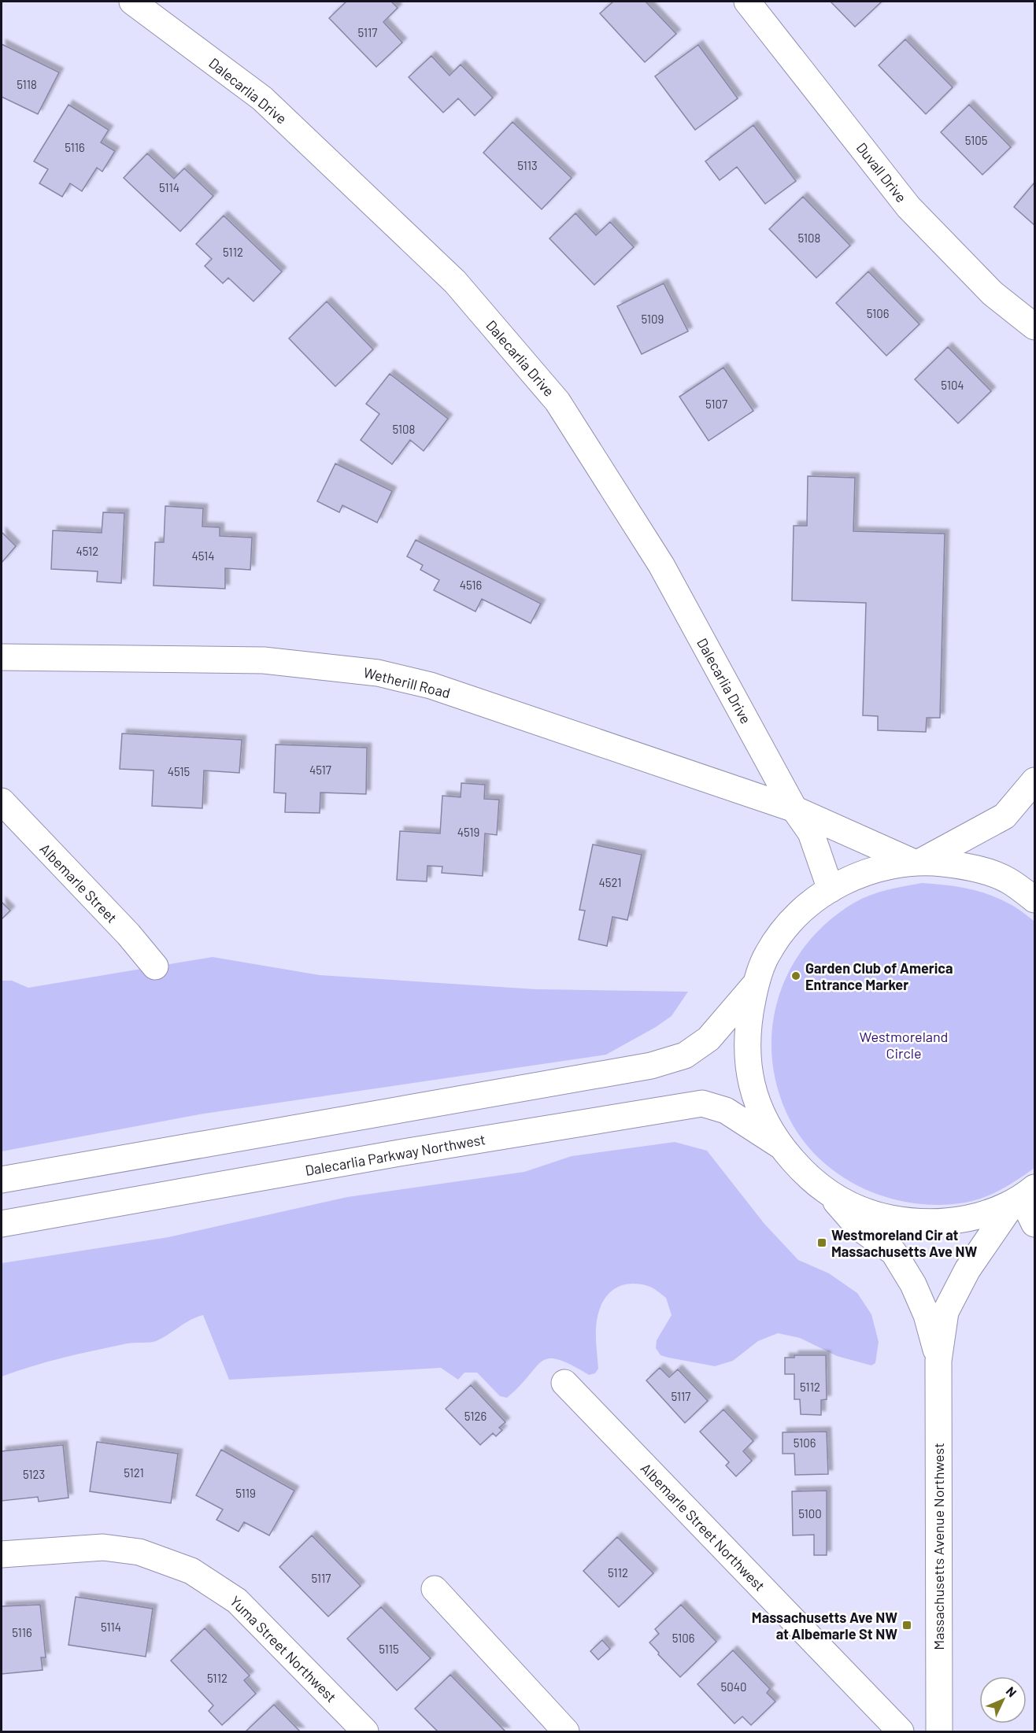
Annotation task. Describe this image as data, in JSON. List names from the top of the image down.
{
  "streets": {
    "street": [
      "Dalecarlia Drive",
      "Duvall Drive",
      "Wetherill Road",
      "Albemarle Street",
      "Dalecarlia Parkway Northwest",
      "Albemarle Street Northwest",
      "Massachusetts Avenue Northwest",
      "Yuma Street Northwest"
    ]
  },
  "crossings": [
    ["Dalecarlia Drive", "Wetherill Road"]
  ],
  "parks": ["Westmoreland Circle"],
  "places": {
    "other": ["Garden Club of America Entrance Marker"],
    "transit": ["Westmoreland Cir at Massachusetts Ave NW", "Massachusetts Ave NW at Albemarle St NW"]
  },
  "house_numbers": [
    "5117",
    "5118",
    "5105",
    "5116",
    "5113",
    "5114",
    "5108",
    "5112",
    "5106",
    "5109",
    "5104",
    "5107",
    "5108",
    "4512",
    "4514",
    "4516",
    "4517",
    "4515",
    "4519",
    "4521",
    "5112",
    "5117",
    "5126",
    "5106",
    "5121",
    "5123",
    "5119",
    "5100",
    "5112",
    "5117",
    "5114",
    "5116",
    "5106",
    "5115",
    "5112",
    "5040"
  ],
  "north": "top right"
}
